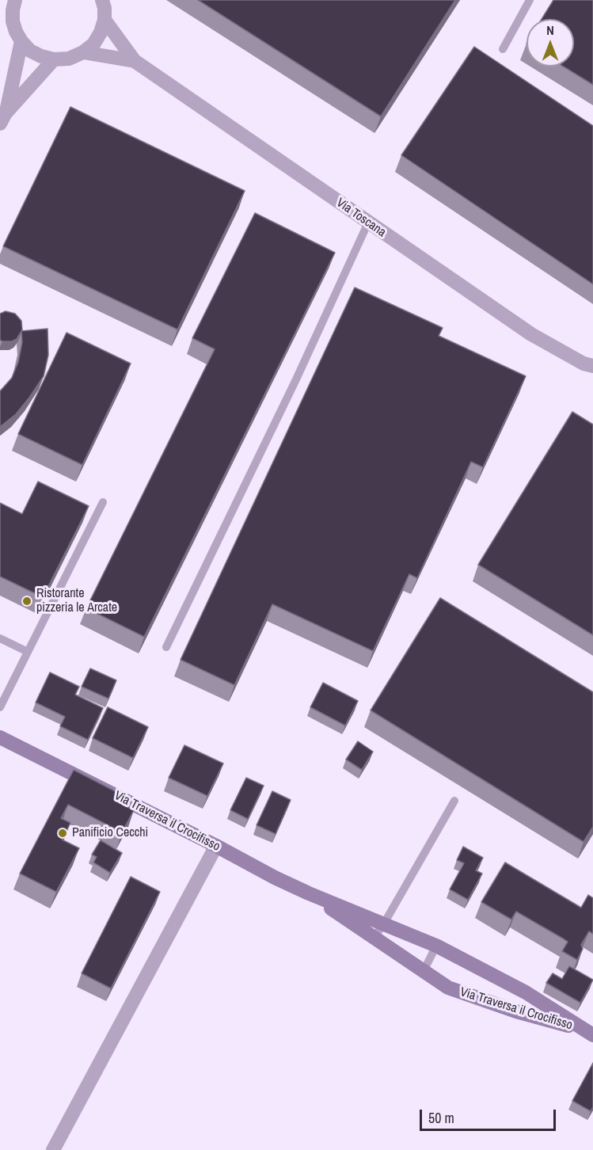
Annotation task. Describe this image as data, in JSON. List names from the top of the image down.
{
  "streets": {
    "street": ["Via Toscana", "Via Traversa il Crocifisso"]
  },
  "places": ["Ristorante pizzeria le Arcate", "Panificio Cecchi"],
  "scale_bar": "50 m",
  "north": "top"
}
